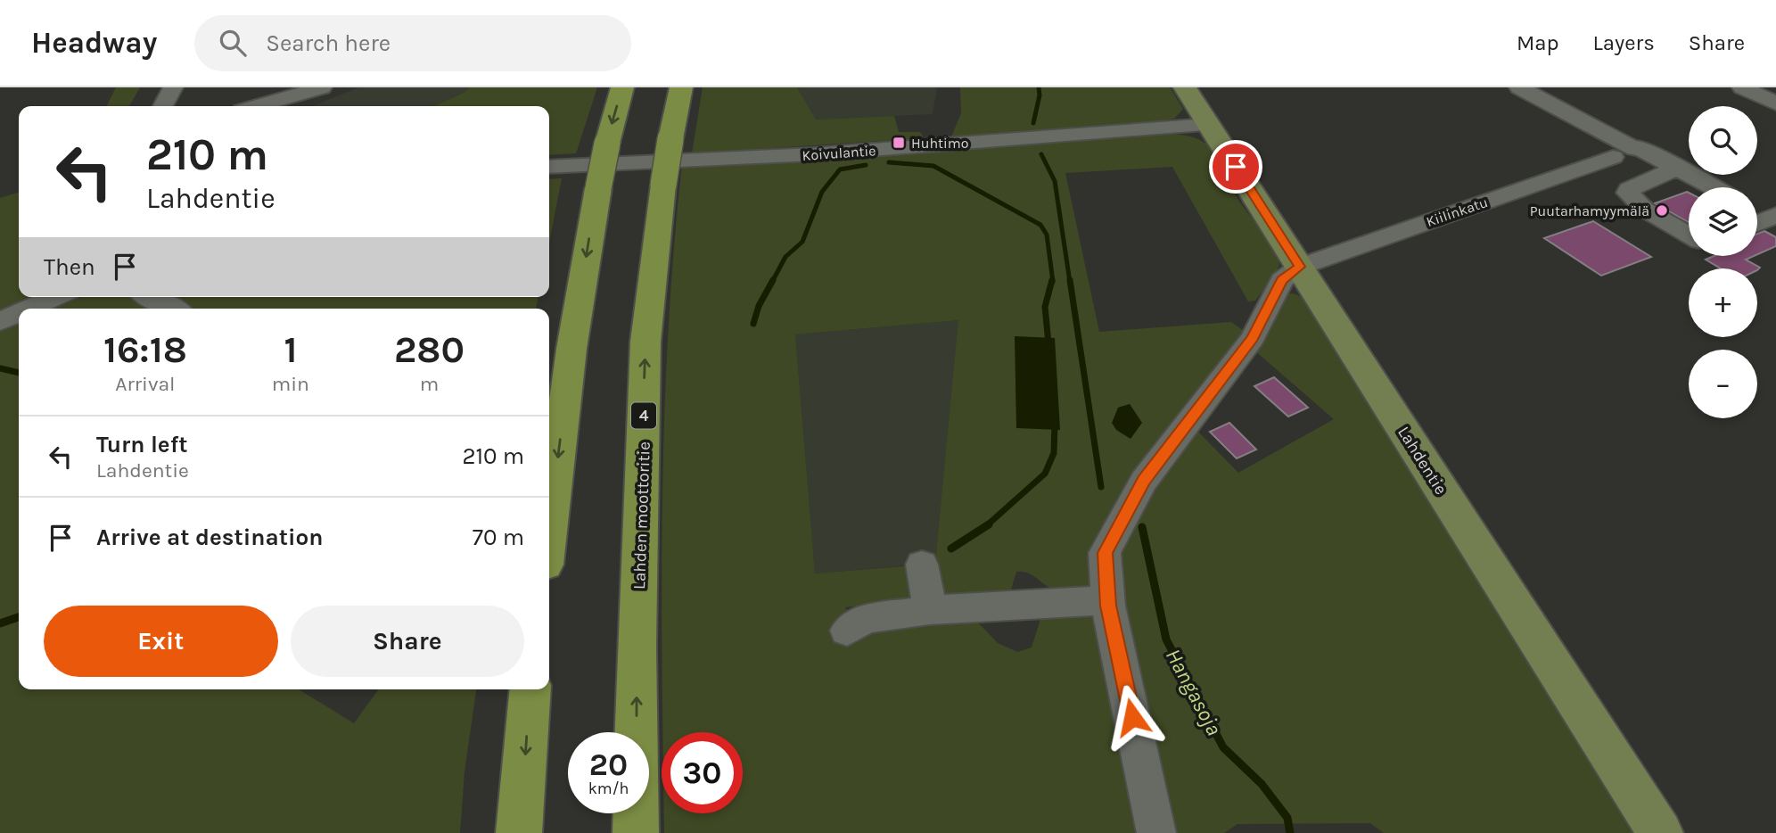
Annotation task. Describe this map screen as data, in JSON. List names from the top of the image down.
{
  "streets": {
    "highway": ["4", "Lahden moottoritie"],
    "main road": ["Lahdentie"],
    "street": ["Koivulantie", "Kiilinkatu"]
  },
  "crossings": [
    ["Koivulantie", "Lahdentie"],
    ["Kiilinkatu", "Lahdentie"]
  ],
  "water": ["Hangasoja"],
  "places": {
    "transit": ["Huhtimo"],
    "other": ["Puutarhamyymälä"]
  },
  "page": {
    "header": "Headway",
    "search": "Search here",
    "nav": ["Map", "Layers", "Share"],
    "map_buttons": ["+", "−"],
    "turn": ["210 m", "Lahdentie"],
    "then": "Then",
    "eta": [
      "16:18",
      "Arrival",
      "1",
      "min",
      "280",
      "m"
    ],
    "list": [
      {
        "name": "Turn left",
        "note": "Lahdentie",
        "value": "210 m"
      },
      {
        "name": "Arrive at destination",
        "value": "70 m"
      }
    ],
    "buttons": ["Exit", "Share"],
    "speed": "20 km/h",
    "limit": "30"
  }
}
